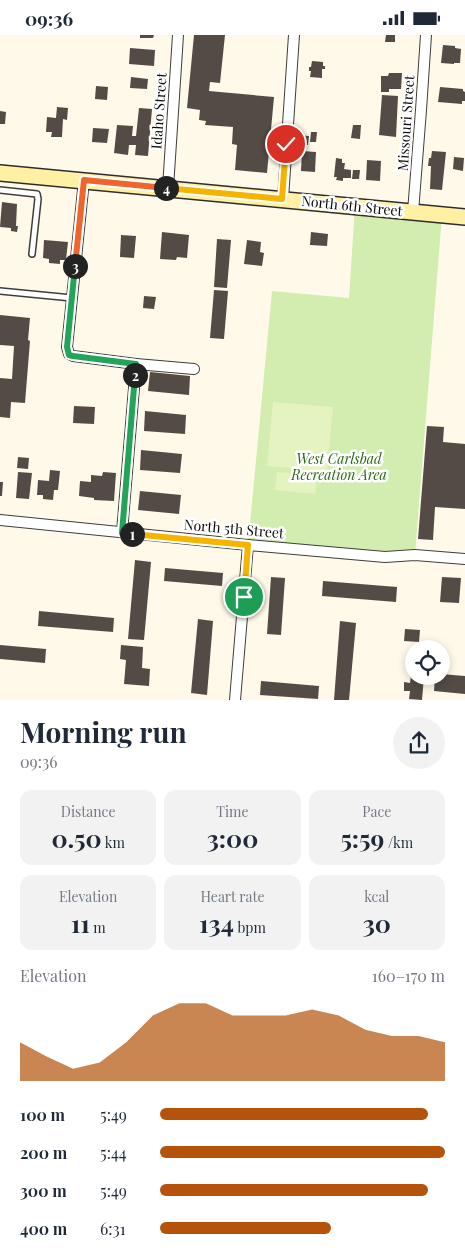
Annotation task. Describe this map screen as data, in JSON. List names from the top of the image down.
{
  "streets": {
    "street": [
      "Idaho Street",
      "Missouri Street",
      "North 6th Street",
      "North 5th Street"
    ]
  },
  "crossings": [
    ["Idaho Street", "North 6th Street"],
    ["Missouri Street", "North 6th Street"]
  ],
  "parks": ["West Carlsbad Recreation Area"],
  "page": {
    "status": "09:36",
    "pins": [
      "4",
      "3",
      "2",
      "1"
    ],
    "heading": ["Morning run", "09:36"],
    "stats": [
      ["Distance", "0.50 km"],
      ["Time", "3:00"],
      ["Pace", "5:59 /km"],
      ["Elevation", "11 m"],
      ["Heart rate", "134 bpm"],
      ["kcal", "30"]
    ],
    "chart": ["Elevation", "160–170 m"],
    "list": [
      {
        "name": "100 m",
        "note": "5:49"
      },
      {
        "name": "200 m",
        "note": "5:44"
      },
      {
        "name": "300 m",
        "note": "5:49"
      },
      {
        "name": "400 m",
        "note": "6:31"
      }
    ]
  }
}
